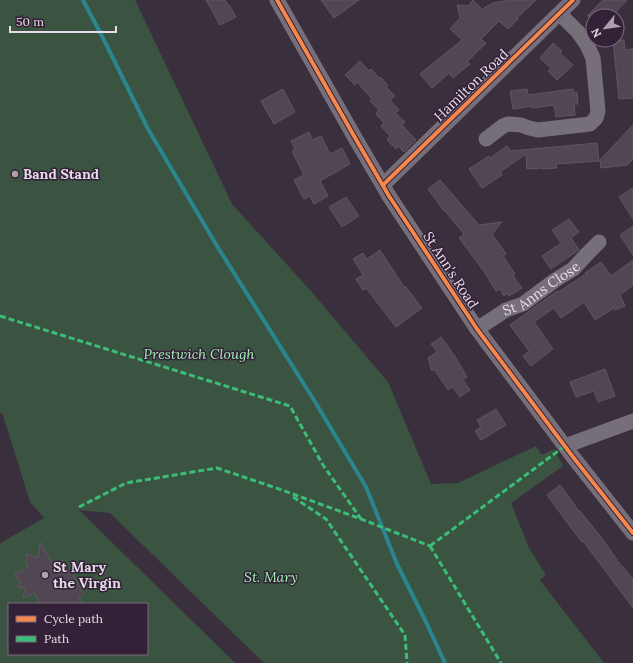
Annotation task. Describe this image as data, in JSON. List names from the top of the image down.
{
  "streets": {
    "street": ["Hamilton Road", "St Ann's Road", "St Anns Close"]
  },
  "crossings": [
    ["Hamilton Road", "St Ann's Road"],
    ["St Ann's Road", "St Anns Close"]
  ],
  "parks": ["Prestwich Clough", "St. Mary"],
  "places": ["Band Stand", "St Mary the Virgin"],
  "legend": ["Cycle path", "Path"],
  "scale_bar": "50 m",
  "north": "bottom left"
}
